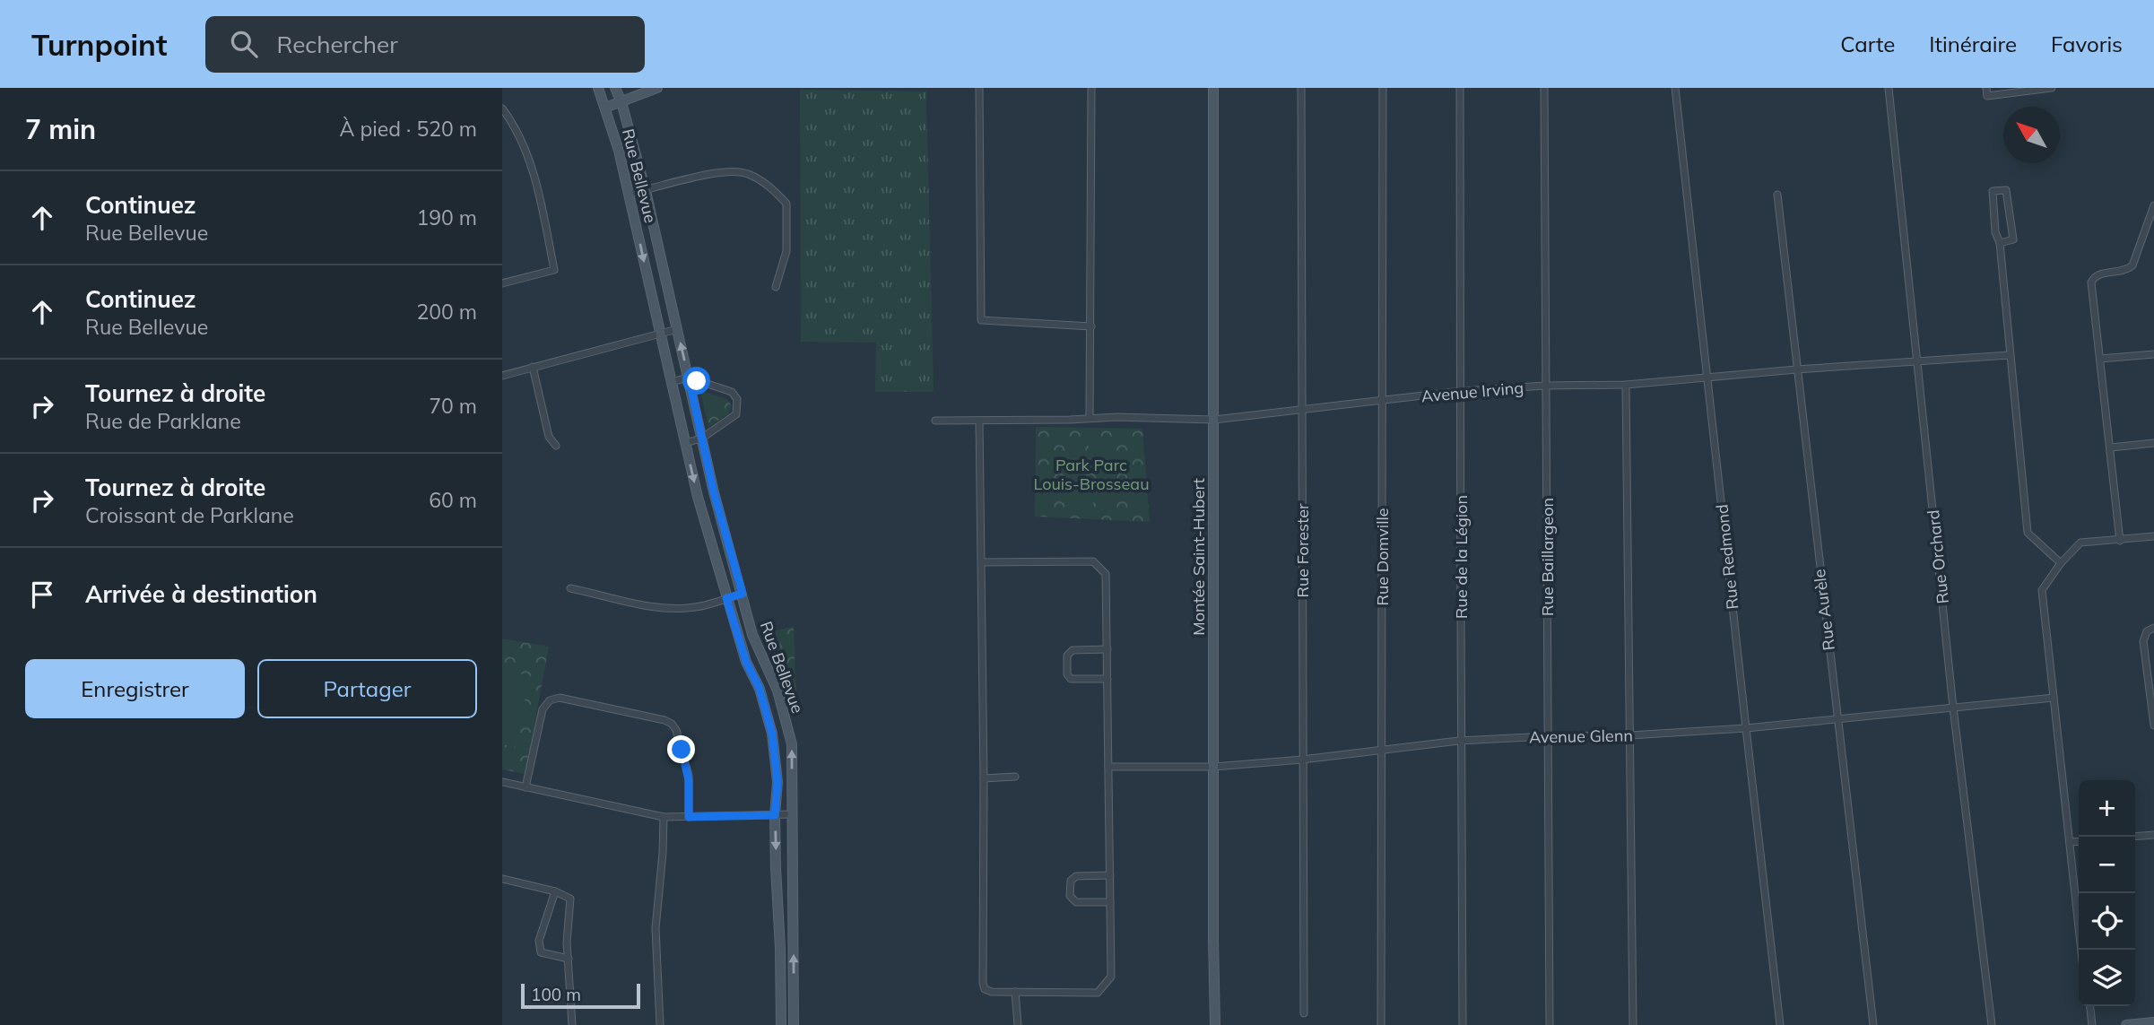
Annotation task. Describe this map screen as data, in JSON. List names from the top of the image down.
{
  "streets": {
    "street": [
      "Rue Bellevue",
      "Avenue Irving",
      "Rue Forester",
      "Montée Saint-Hubert",
      "Rue Domville",
      "Rue de la Légion",
      "Rue Baillargeon",
      "Rue Redmond",
      "Rue Orchard",
      "Rue Aurèle",
      "Avenue Glenn"
    ]
  },
  "crossings": [
    ["Avenue Irving", "Rue Forester"],
    ["Avenue Irving", "Montée Saint-Hubert"],
    ["Avenue Irving", "Rue Domville"],
    ["Avenue Irving", "Rue de la Légion"],
    ["Avenue Irving", "Rue Baillargeon"],
    ["Avenue Irving", "Rue Redmond"],
    ["Avenue Irving", "Rue Orchard"],
    ["Avenue Irving", "Rue Aurèle"],
    ["Rue Forester", "Avenue Glenn"],
    ["Montée Saint-Hubert", "Avenue Glenn"],
    ["Rue Domville", "Avenue Glenn"],
    ["Rue de la Légion", "Avenue Glenn"],
    ["Rue Baillargeon", "Avenue Glenn"],
    ["Rue Redmond", "Avenue Glenn"],
    ["Rue Orchard", "Avenue Glenn"],
    ["Rue Aurèle", "Avenue Glenn"]
  ],
  "parks": ["Park Parc Louis-Brosseau"],
  "scale_bar": "100 m",
  "north": "top left",
  "page": {
    "header": "Turnpoint",
    "search": "Rechercher",
    "nav": ["Carte", "Itinéraire", "Favoris"],
    "heading": ["7 min", "À pied · 520 m"],
    "list": [
      ["Continuez", "Rue Bellevue", "190 m"],
      ["Continuez", "Rue Bellevue", "200 m"],
      ["Tournez à droite", "Rue de Parklane", "70 m"],
      ["Tournez à droite", "Croissant de Parklane", "60 m"],
      "Arrivée à destination"
    ],
    "buttons": ["Enregistrer", "Partager"],
    "map_buttons": ["+", "−"],
    "scale": "100 m"
  }
}
